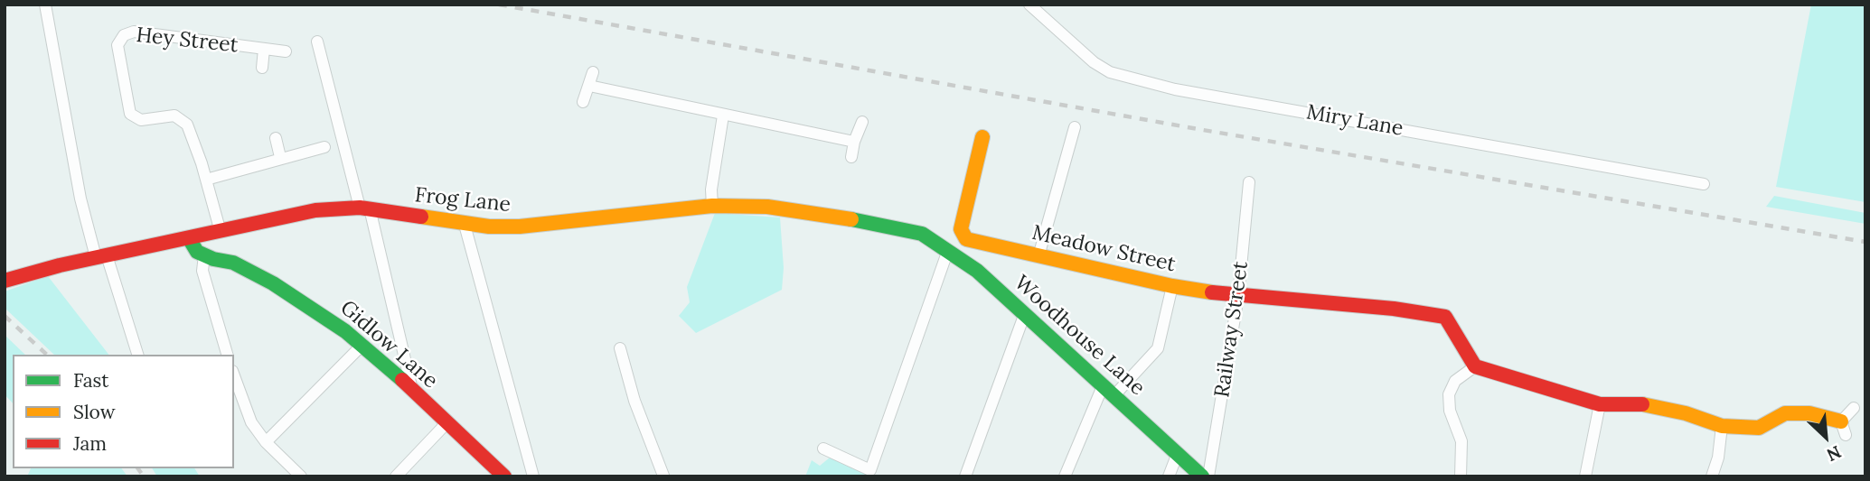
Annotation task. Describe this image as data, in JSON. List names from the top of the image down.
{
  "streets": {
    "street": [
      "Hey Street",
      "Miry Lane",
      "Frog Lane",
      "Meadow Street",
      "Railway Street",
      "Woodhouse Lane",
      "Gidlow Lane"
    ]
  },
  "crossings": [
    ["Frog Lane", "Woodhouse Lane"],
    ["Frog Lane", "Gidlow Lane"],
    ["Meadow Street", "Railway Street"]
  ],
  "legend": ["Fast", "Slow", "Jam"],
  "north": "bottom right"
}
